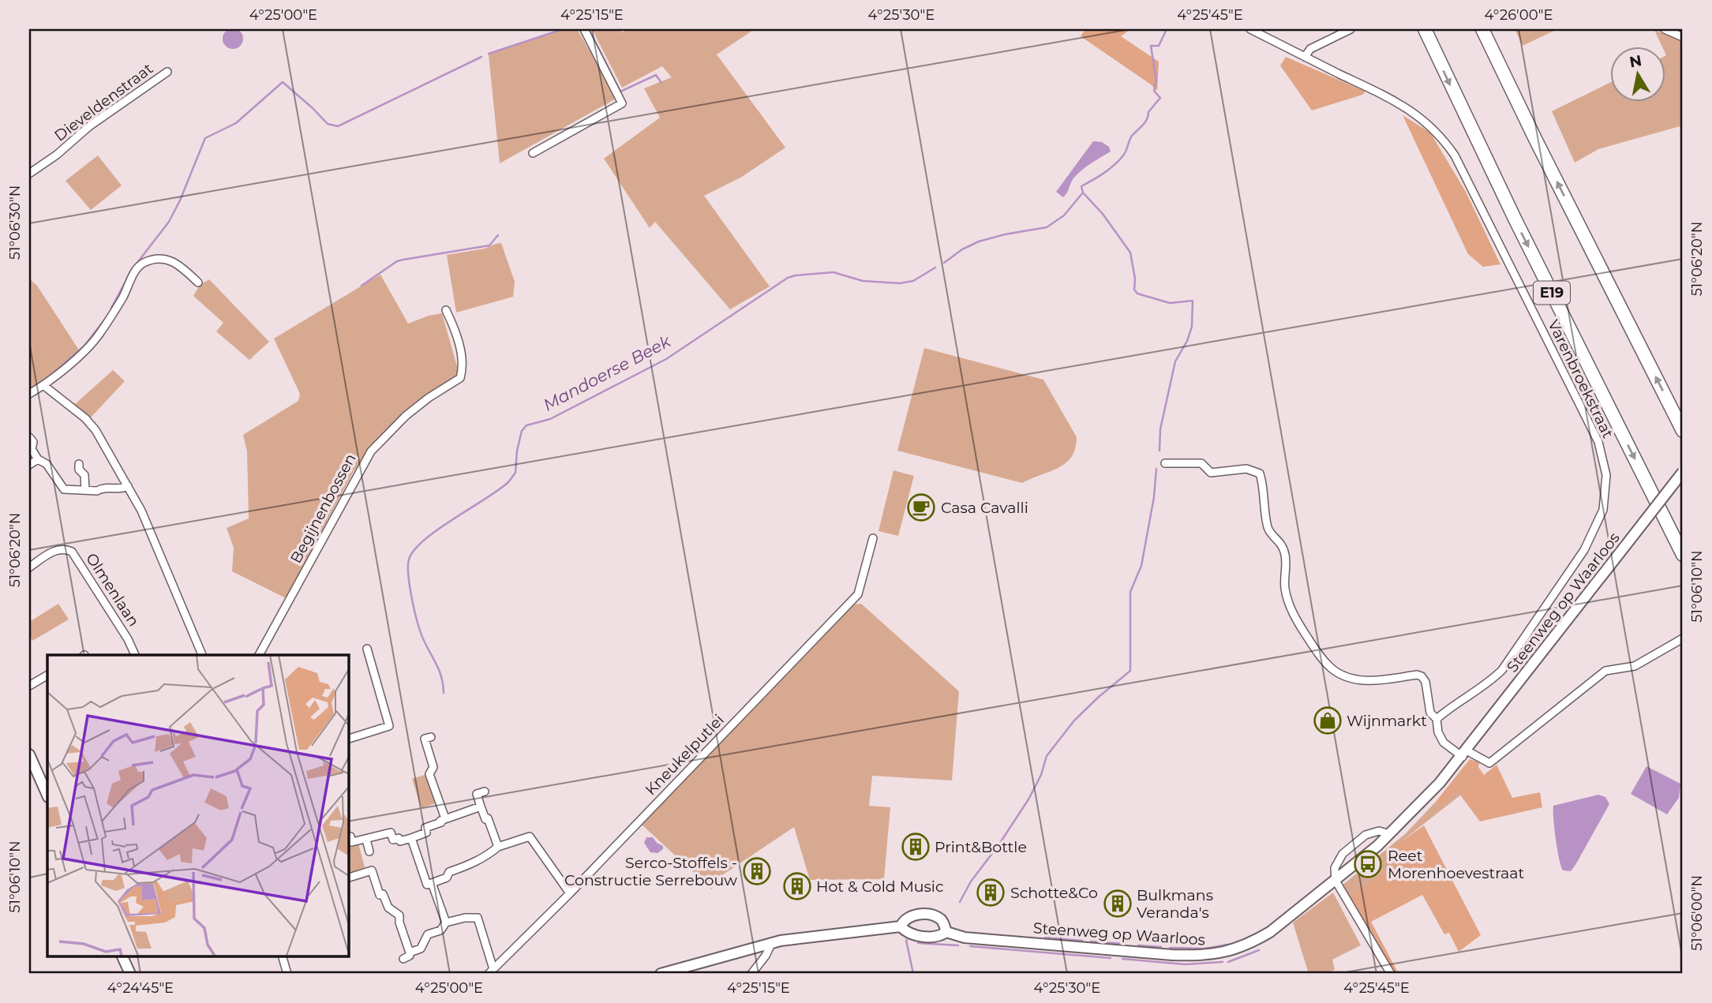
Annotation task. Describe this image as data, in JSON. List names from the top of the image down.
{
  "streets": {
    "highway": ["E19"],
    "street": [
      "Dieveldenstraat",
      "Varenbroekstraat",
      "Begijnenbossen",
      "Olmenlaan",
      "Steenweg op Waarloos",
      "Kneukelputlei"
    ]
  },
  "water": ["Mandoerse Beek"],
  "places": {
    "cafe": ["Casa Cavalli"],
    "shop": ["Wijnmarkt"],
    "building": [
      "Print&Bottle",
      "Serco-Stoffels - Constructie Serrebouw",
      "Hot & Cold Music",
      "Schotte&Co",
      "Bulkmans Veranda's"
    ],
    "bus stop": ["Reet Morenhoevestraat"]
  },
  "north": "top",
  "coordinates": [
    "4°25'00\"E",
    "4°25'15\"E",
    "4°25'30\"E",
    "4°25'45\"E",
    "4°26'00\"E",
    "51°06'30\"N",
    "51°06'20\"N",
    "51°06'10\"N",
    "51°06'00\"N",
    "4°24'45\"E"
  ]
}
